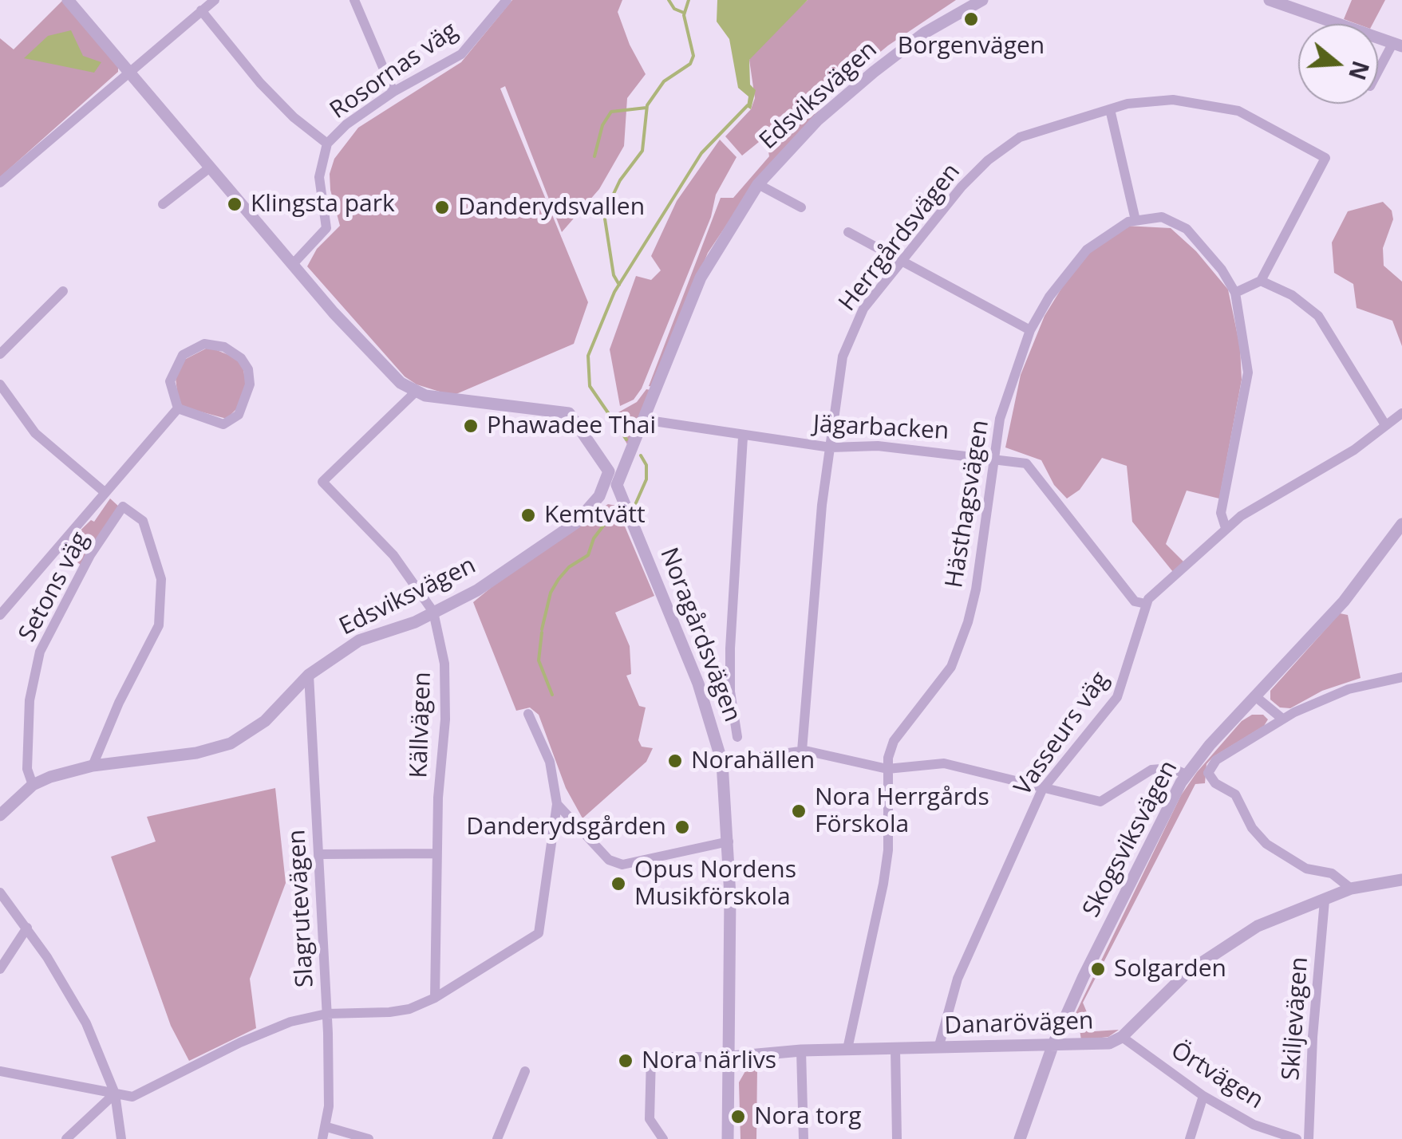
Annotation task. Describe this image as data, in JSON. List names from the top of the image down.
{
  "streets": {
    "street": [
      "Rosornas väg",
      "Edsviksvägen",
      "Herrgårdsvägen",
      "Jägarbacken",
      "Hästhagsvägen",
      "Setons väg",
      "Noragårdsvägen",
      "Källvägen",
      "Vasseurs väg",
      "Skogsviksvägen",
      "Slagrutevägen",
      "Skiljevägen",
      "Danarövägen",
      "Örtvägen"
    ]
  },
  "crossings": [
    ["Edsviksvägen", "Jägarbacken"],
    ["Edsviksvägen", "Setons väg"],
    ["Edsviksvägen", "Noragårdsvägen"],
    ["Edsviksvägen", "Källvägen"],
    ["Edsviksvägen", "Slagrutevägen"],
    ["Herrgårdsvägen", "Jägarbacken"],
    ["Jägarbacken", "Hästhagsvägen"],
    ["Jägarbacken", "Vasseurs väg"],
    ["Hästhagsvägen", "Danarövägen"],
    ["Noragårdsvägen", "Källvägen"],
    ["Noragårdsvägen", "Danarövägen"],
    ["Vasseurs väg", "Danarövägen"],
    ["Skogsviksvägen", "Danarövägen"],
    ["Skiljevägen", "Danarövägen"],
    ["Danarövägen", "Örtvägen"]
  ],
  "places": [
    "Borgenvägen",
    "Klingsta park",
    "Danderydsvallen",
    "Phawadee Thai",
    "Kemtvätt",
    "Norahällen",
    "Nora Herrgårds Förskola",
    "Danderydsgården",
    "Opus Nordens Musikförskola",
    "Solgarden",
    "Nora närlivs",
    "Nora torg"
  ],
  "north": "right"
}
